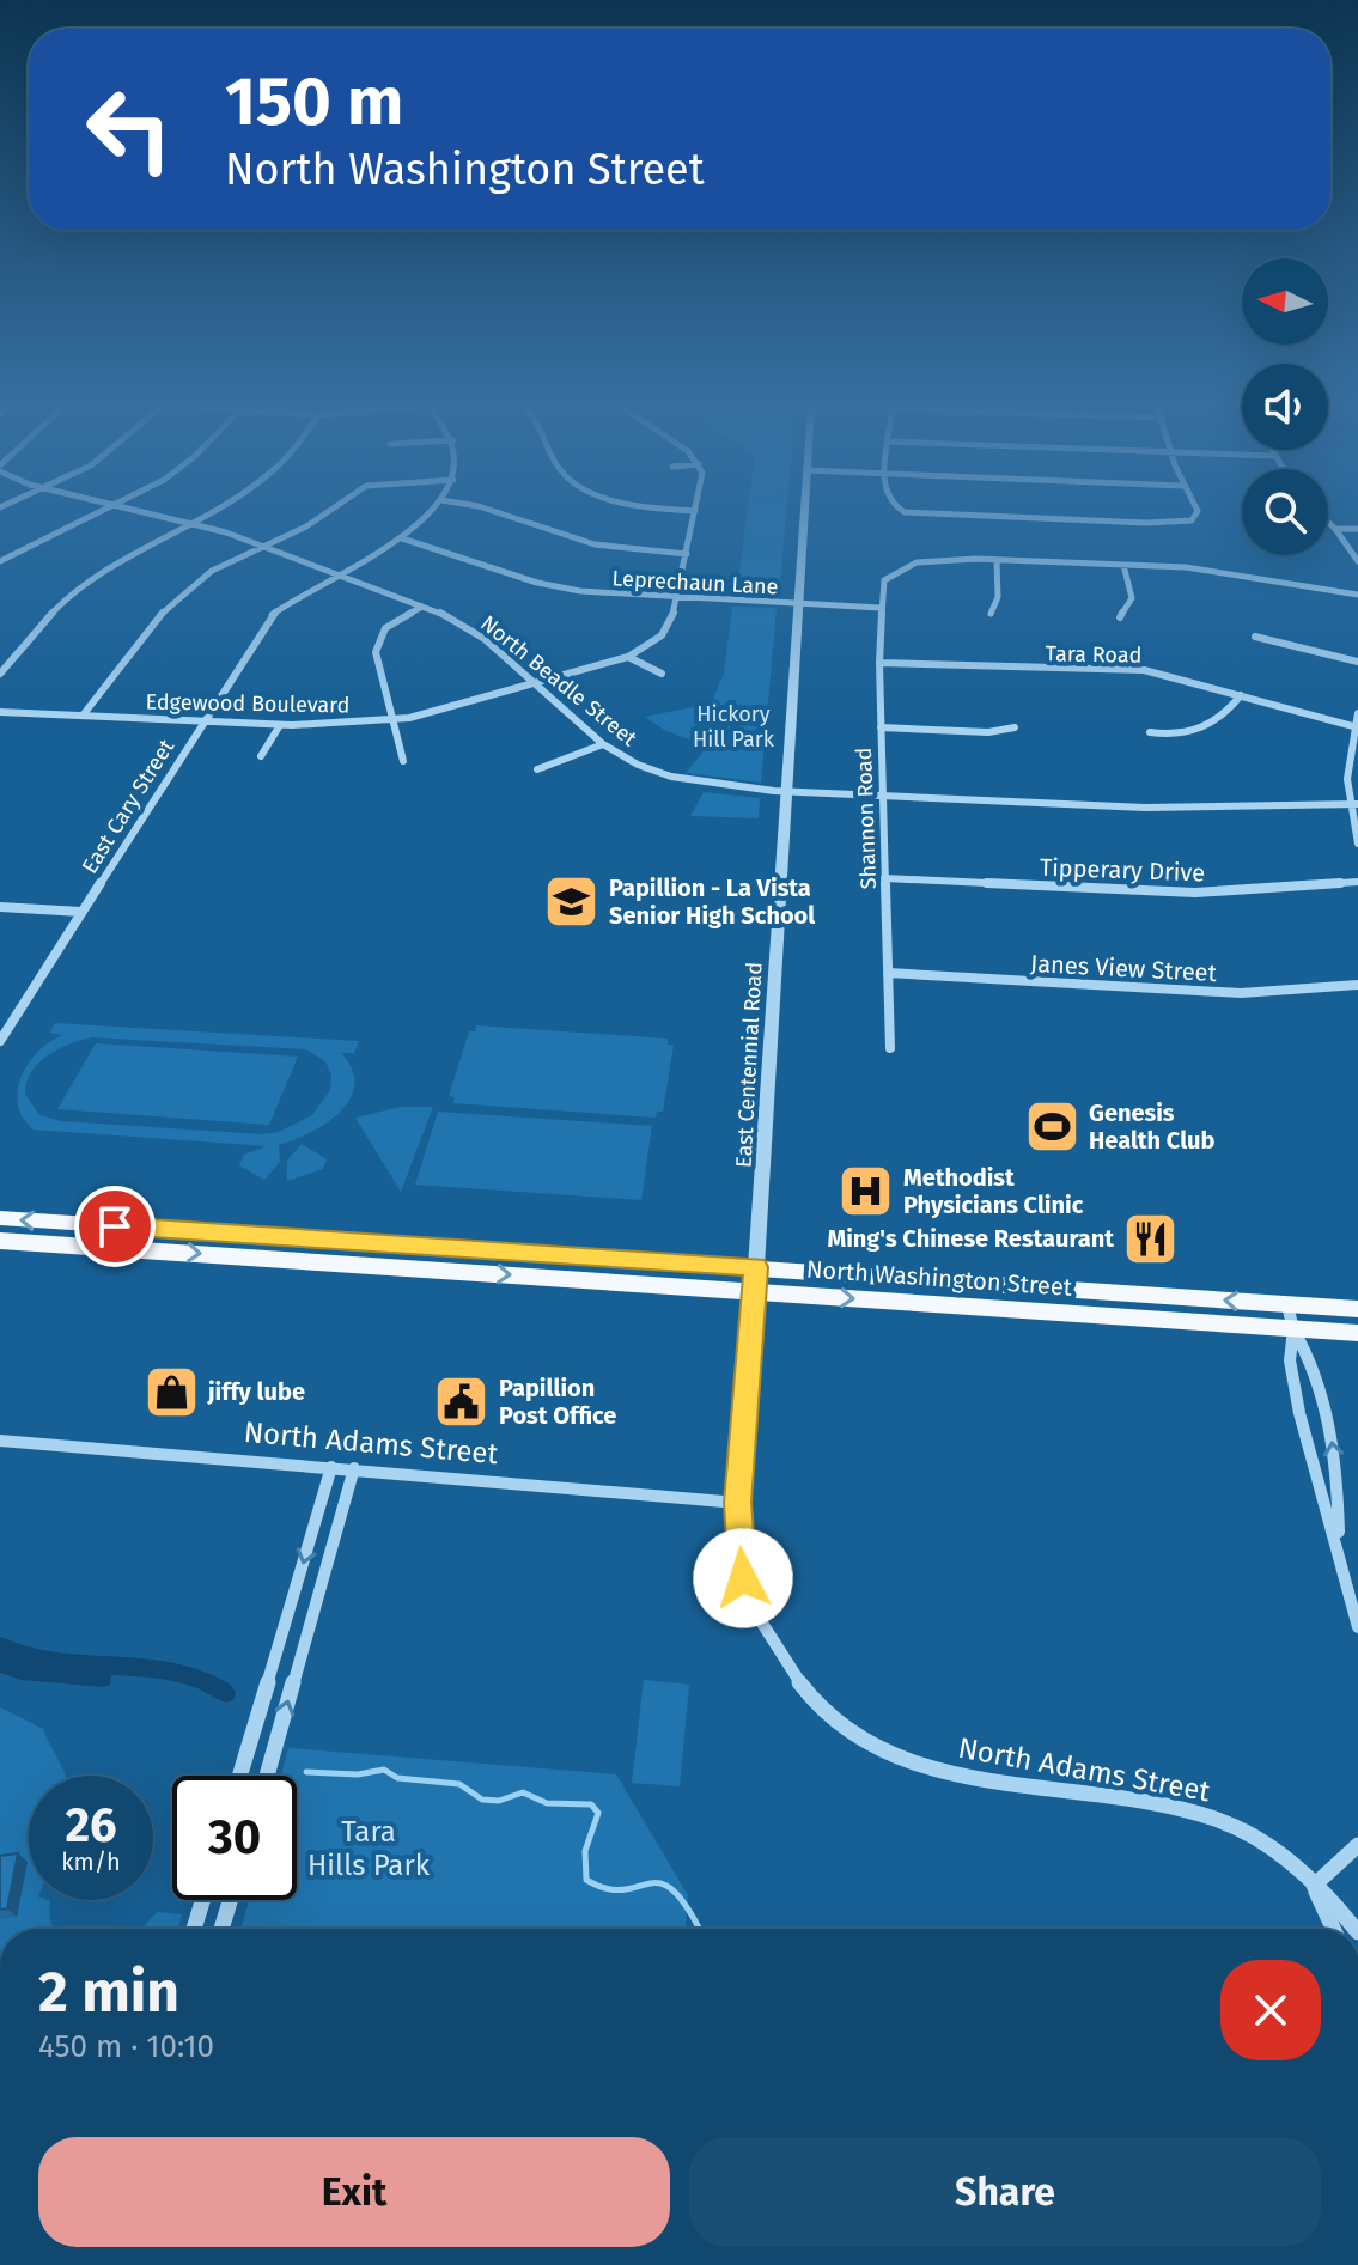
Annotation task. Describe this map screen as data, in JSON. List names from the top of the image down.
{
  "streets": {
    "main road": ["North Washington Street"],
    "street": [
      "Leprechaun Lane",
      "Tara Road",
      "North Beadle Street",
      "Edgewood Boulevard",
      "East Cary Street",
      "Shannon Road",
      "Tipperary Drive",
      "Janes View Street",
      "East Centennial Road",
      "North Adams Street"
    ]
  },
  "crossings": [
    ["Leprechaun Lane", "Edgewood Boulevard"],
    ["Leprechaun Lane", "East Cary Street"],
    ["Leprechaun Lane", "Shannon Road"],
    ["Leprechaun Lane", "East Centennial Road"],
    ["Tara Road", "Shannon Road"],
    ["North Beadle Street", "Edgewood Boulevard"],
    ["North Beadle Street", "East Cary Street"],
    ["North Beadle Street", "Shannon Road"],
    ["North Beadle Street", "East Centennial Road"],
    ["Edgewood Boulevard", "East Cary Street"],
    ["Shannon Road", "Tipperary Drive"],
    ["Shannon Road", "Janes View Street"],
    ["East Centennial Road", "North Washington Street"],
    ["East Centennial Road", "North Adams Street"],
    ["North Washington Street", "North Adams Street"]
  ],
  "parks": ["Hickory Hill Park", "Tara Hills Park"],
  "places": {
    "school or university": ["Papillion - La Vista Senior High School"],
    "sports": ["Genesis Health Club"],
    "hospital": ["Methodist Physicians Clinic"],
    "restaurant": ["Ming's Chinese Restaurant"],
    "shop": ["jiffy lube"],
    "public building": ["Papillion Post Office"]
  },
  "north": "left",
  "page": {
    "turn": ["150 m", "North Washington Street"],
    "speed": "26 km/h",
    "limit": "30",
    "heading": ["2 min", "450 m · 10:10"],
    "buttons": ["Exit", "Share"]
  }
}
